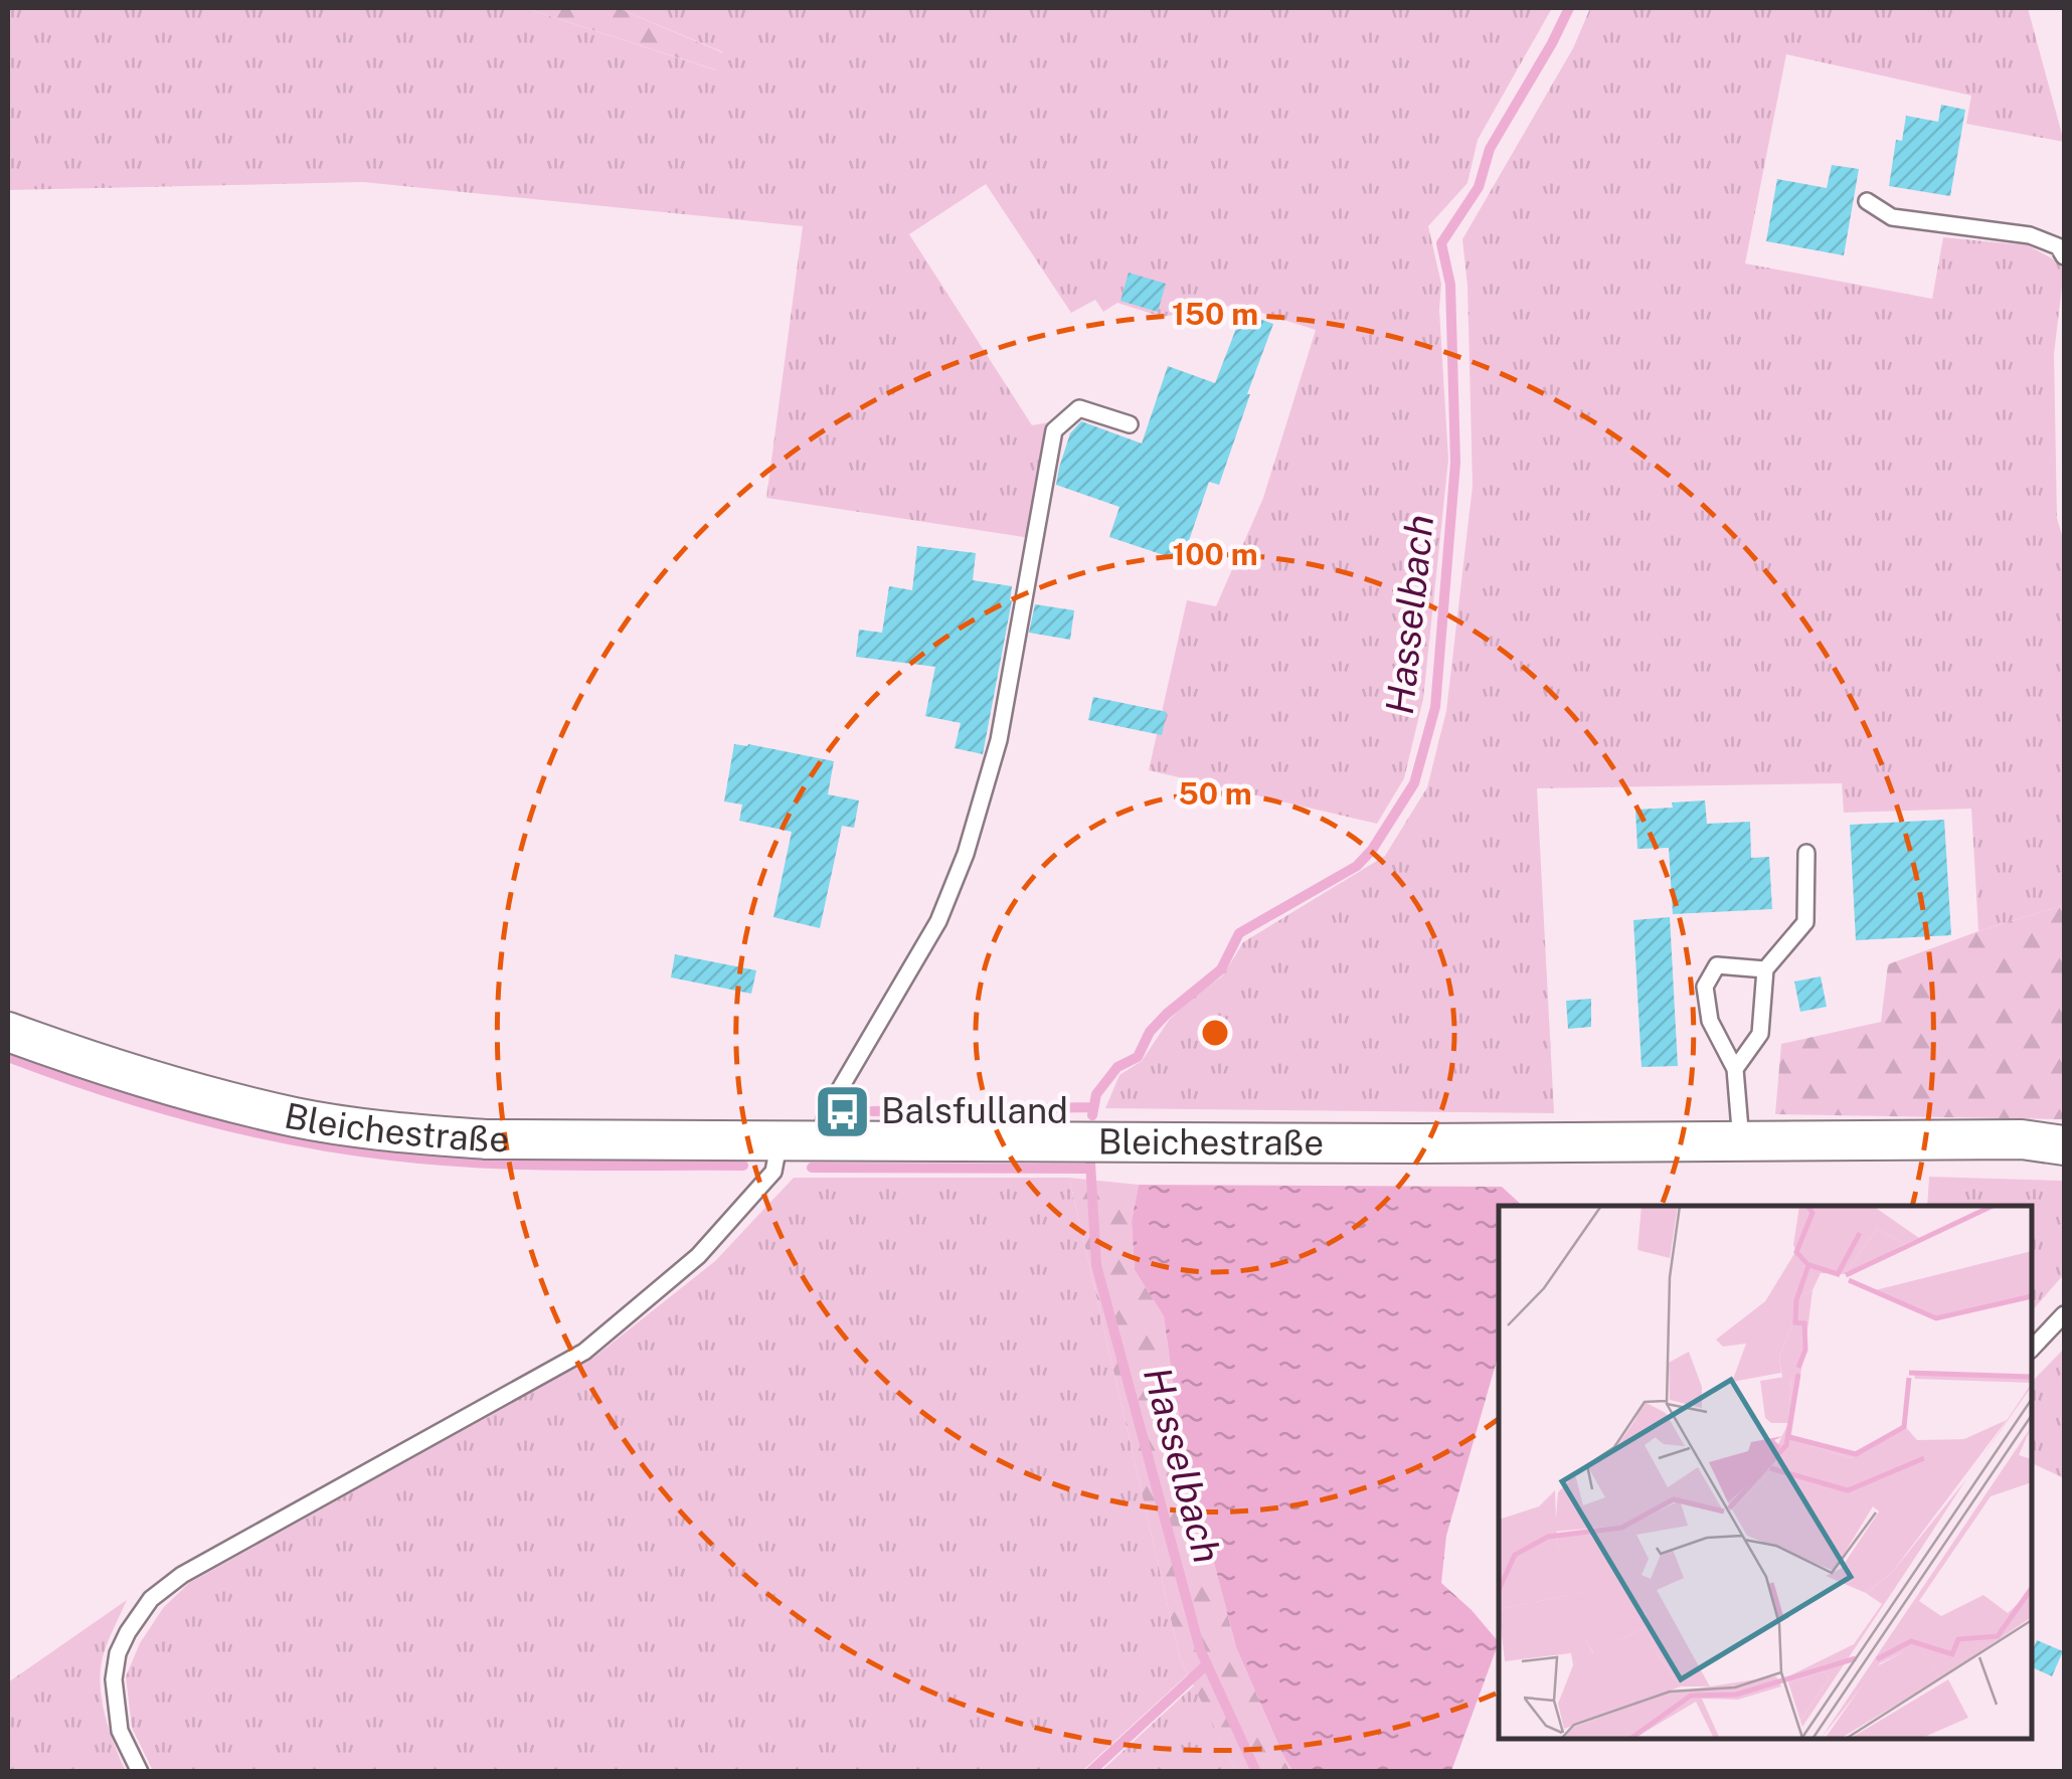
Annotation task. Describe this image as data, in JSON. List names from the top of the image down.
{
  "streets": {
    "street": ["Bleichestraße"]
  },
  "water": ["Hasselbach"],
  "places": {
    "bus stop": ["Balsfulland"]
  },
  "rings": ["150 m", "100 m", "50 m"]
}
